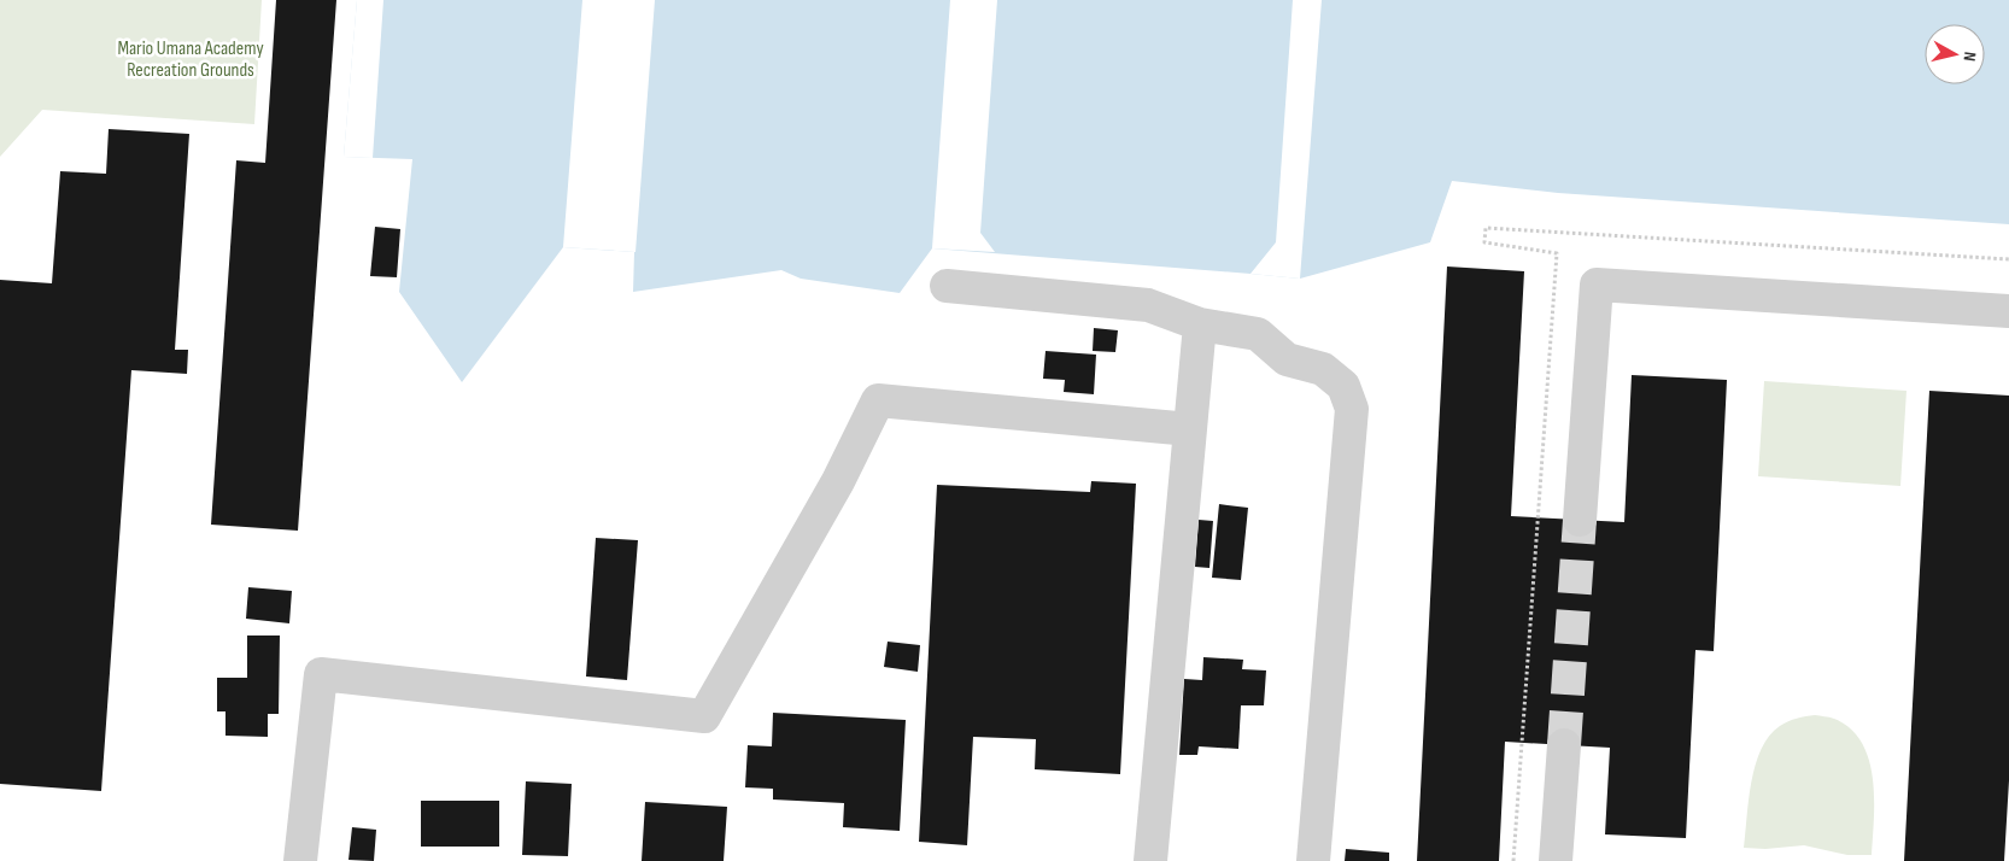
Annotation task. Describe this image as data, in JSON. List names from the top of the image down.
{
  "parks": ["Mario Umana Academy Recreation Grounds"],
  "north": "right"
}
